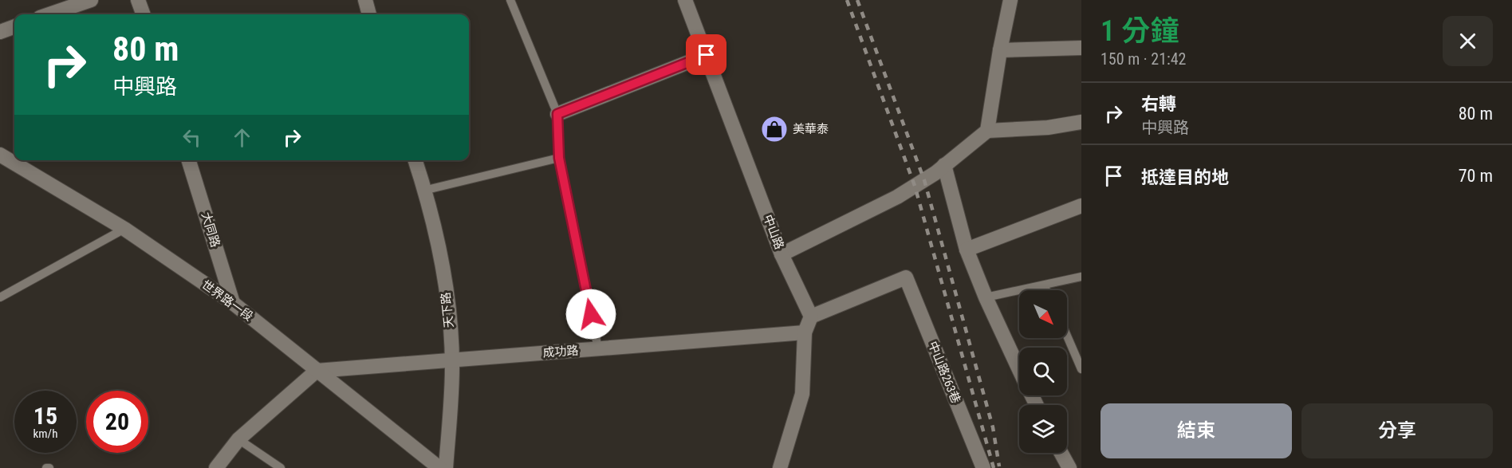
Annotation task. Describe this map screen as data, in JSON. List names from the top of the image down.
{
  "streets": {
    "street": [
      "大同路",
      "中山路",
      "世界路一段",
      "天下路",
      "成功路",
      "中山路263巷"
    ]
  },
  "crossings": [
    ["大同路", "世界路一段"],
    ["中山路", "中山路263巷"],
    ["世界路一段", "成功路"],
    ["天下路", "成功路"]
  ],
  "places": {
    "shop": ["美華泰"]
  },
  "north": "bottom right",
  "page": {
    "heading": ["1 分鐘", "150 m · 21:42"],
    "turn": ["80 m", "中興路"],
    "list": [
      {
        "name": "右轉",
        "note": "中興路",
        "value": "80 m"
      },
      {
        "name": "抵達目的地",
        "value": "70 m"
      }
    ],
    "speed": "15 km/h",
    "limit": "20",
    "buttons": ["結束", "分享"]
  }
}
